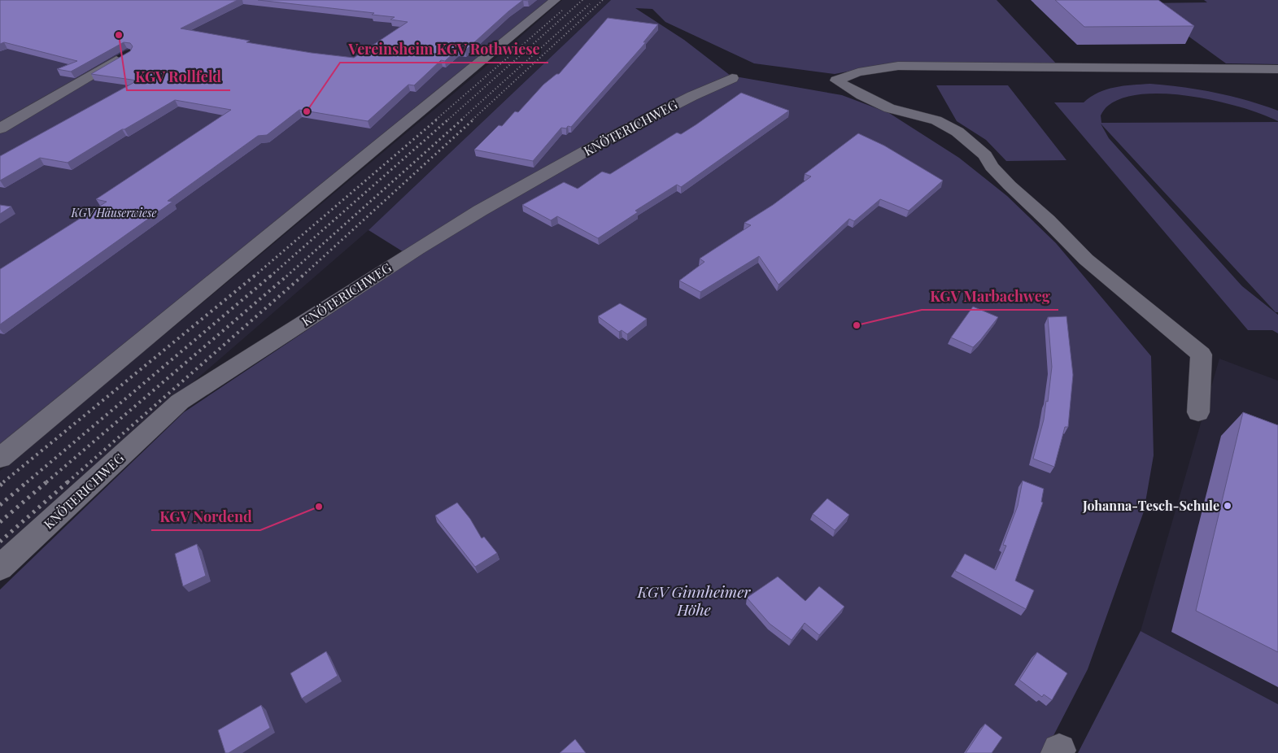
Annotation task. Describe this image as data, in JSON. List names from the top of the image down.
{
  "streets": {
    "lane": ["KNÖTERICHWEG"]
  },
  "parks": ["KGV Häuserwiese", "KGV Ginnheimer Höhe"],
  "places": [
    "KGV Rollfeld",
    "Vereinsheim KGV Rothwiese",
    "KGV Marbachweg",
    "Johanna-Tesch-Schule",
    "KGV Nordend"
  ]
}
